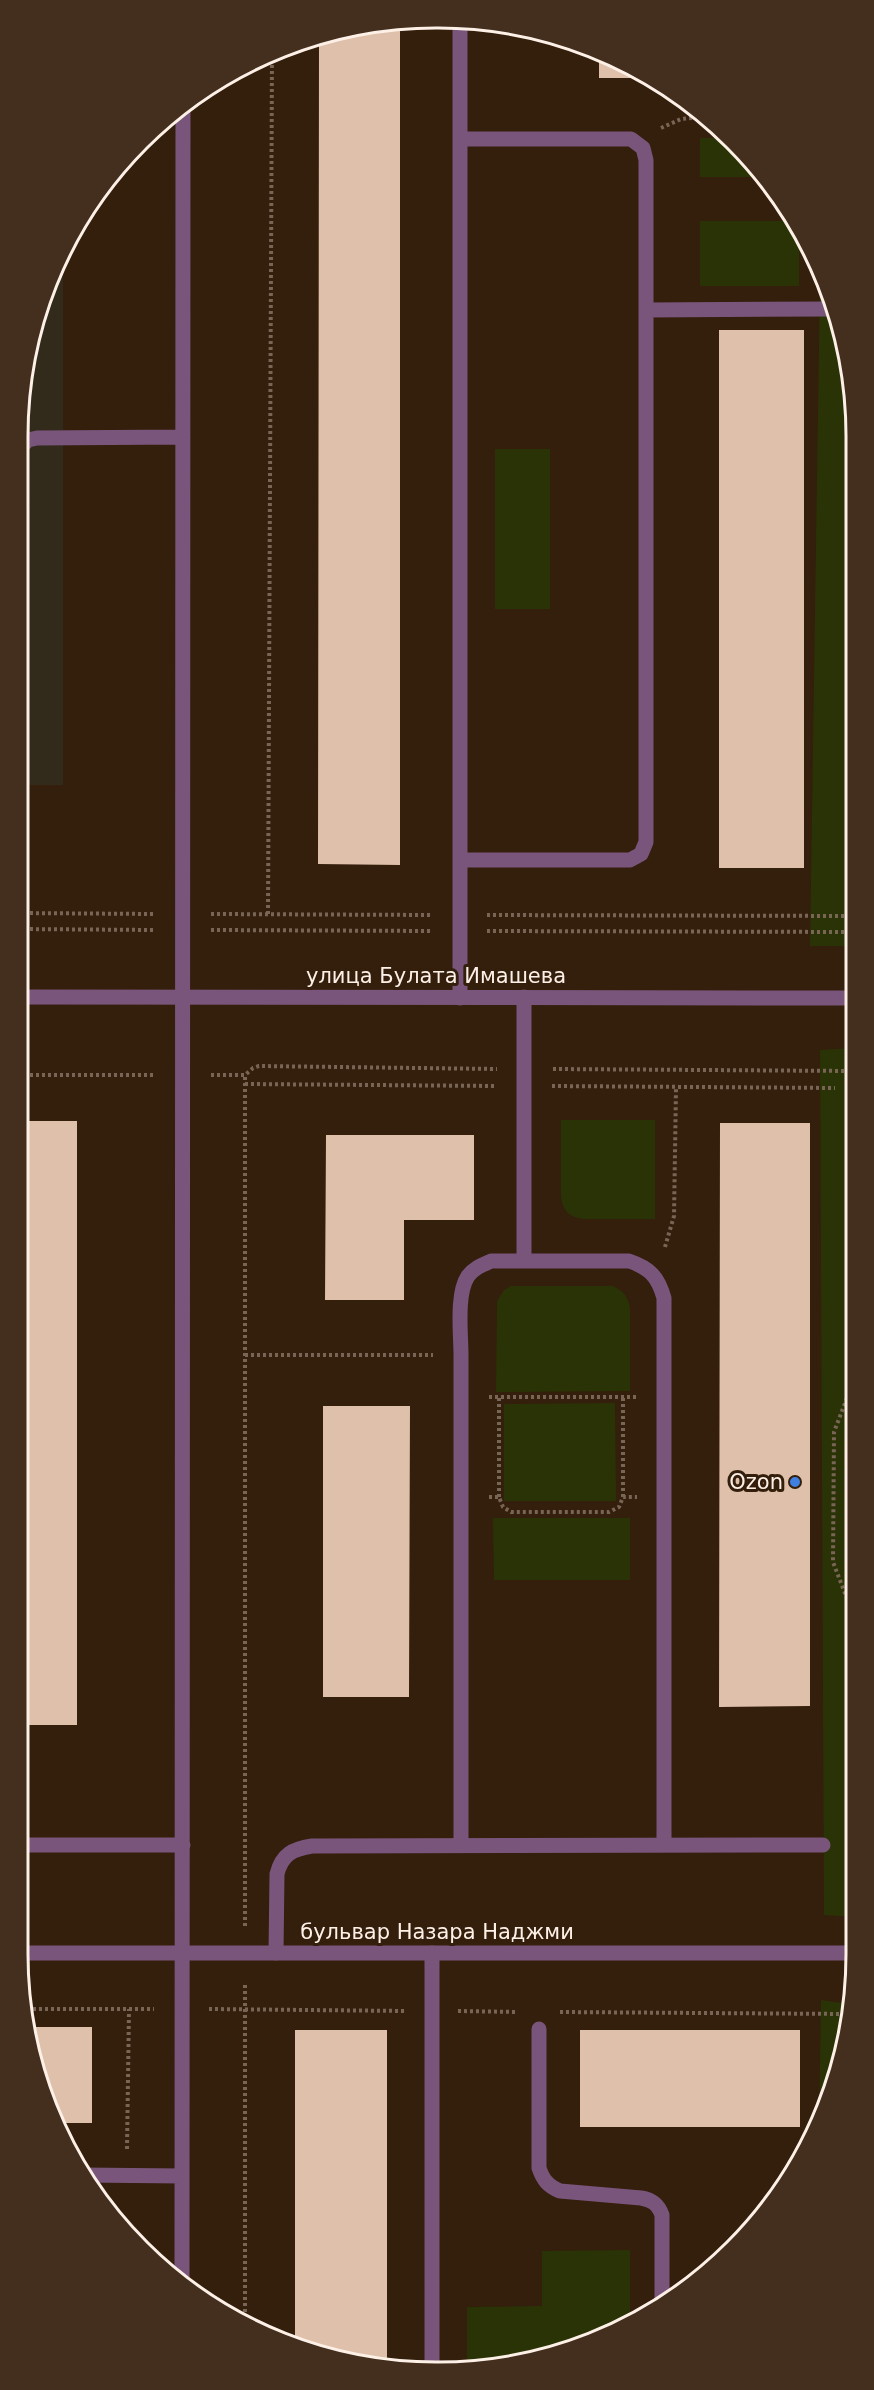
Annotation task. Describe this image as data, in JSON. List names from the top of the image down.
{
  "streets": {
    "street": ["улица Булата Имашева", "бульвар Назара Наджми"]
  },
  "places": ["Ozon"]
}
